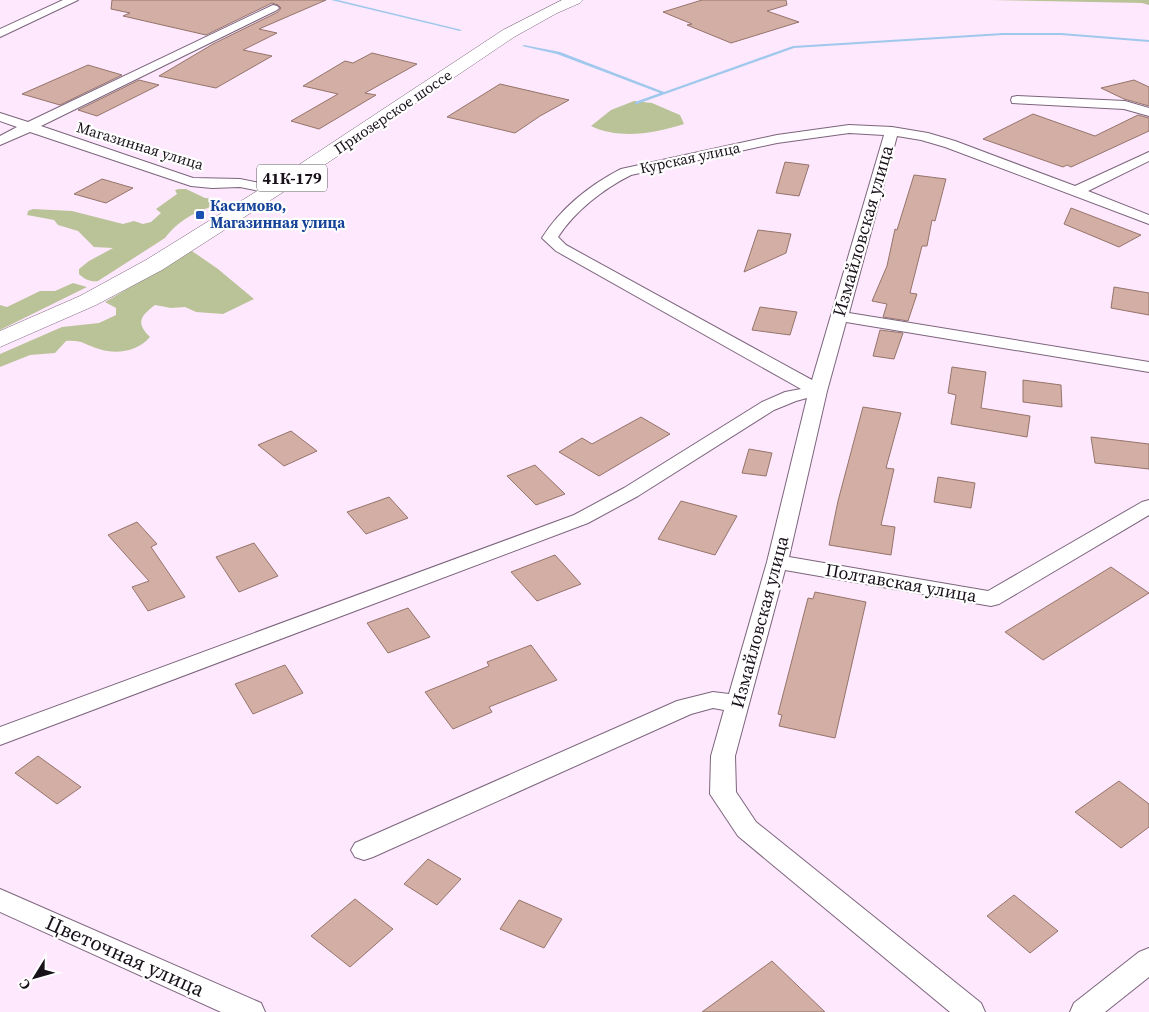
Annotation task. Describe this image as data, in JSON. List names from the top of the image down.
{
  "streets": {
    "main road": ["Приозерское шоссе", "41К-179"],
    "street": [
      "Магазинная улица",
      "Курская улица",
      "Измайловская улица",
      "Полтавская улица",
      "Цветочная улица"
    ]
  },
  "crossings": [
    ["Приозерское шоссе", "Магазинная улица"],
    ["Курская улица", "Измайловская улица"],
    ["Измайловская улица", "Полтавская улица"]
  ],
  "places": {
    "transit": ["Касимово, Магазинная улица"]
  },
  "north": "bottom left"
}
